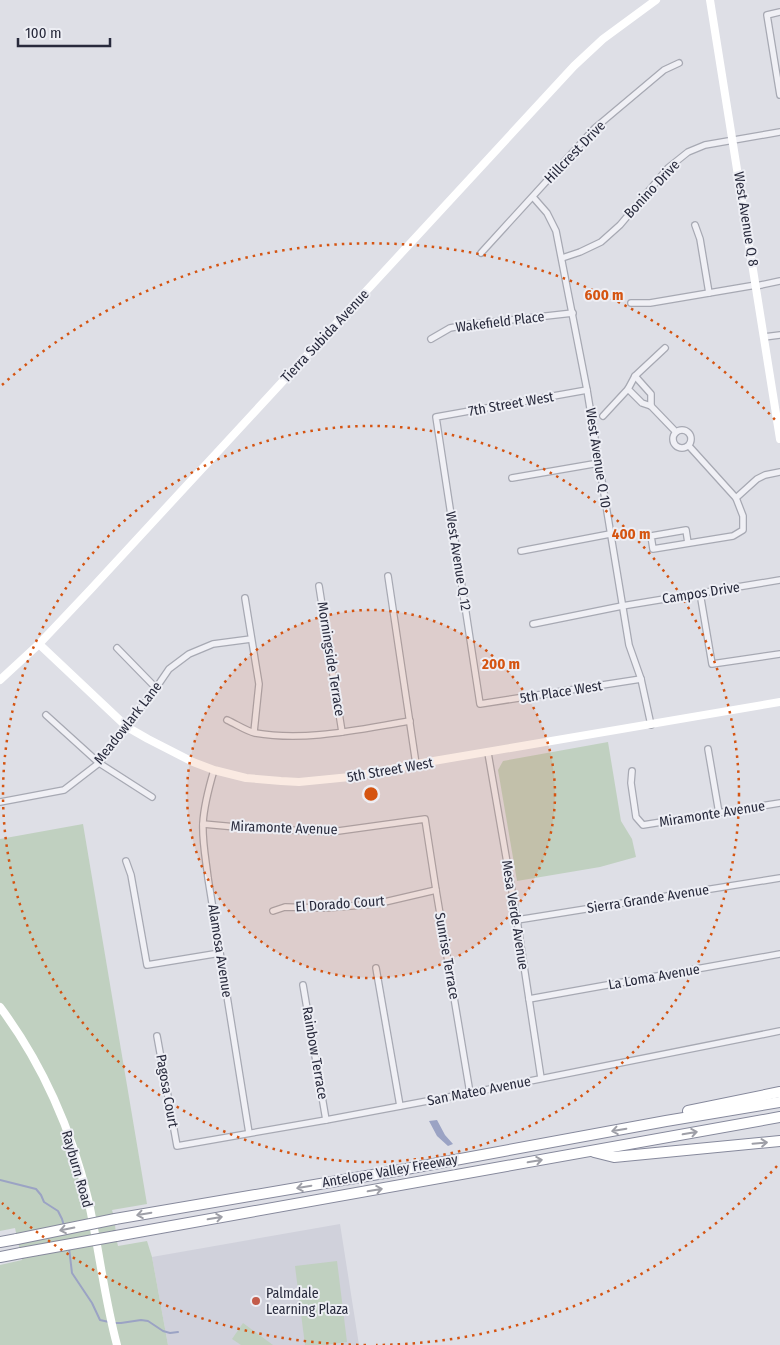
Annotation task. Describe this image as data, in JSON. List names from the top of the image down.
{
  "streets": {
    "highway": ["Antelope Valley Freeway"],
    "street": [
      "Hillcrest Drive",
      "Bonino Drive",
      "West Avenue Q 8",
      "Wakefield Place",
      "Tierra Subida Avenue",
      "7th Street West",
      "West Avenue Q 10",
      "West Avenue Q 12",
      "Campos Drive",
      "Morningside Terrace",
      "5th Place West",
      "Meadowlark Lane",
      "5th Street West",
      "Miramonte Avenue",
      "Sierra Grande Avenue",
      "El Dorado Court",
      "Mesa Verde Avenue",
      "Alamosa Avenue",
      "Sunrise Terrace",
      "La Loma Avenue",
      "Rainbow Terrace",
      "Pagosa Court",
      "San Mateo Avenue",
      "Rayburn Road"
    ]
  },
  "crossings": [
    ["Hillcrest Drive", "West Avenue Q 10"],
    ["Bonino Drive", "West Avenue Q 8"],
    ["Bonino Drive", "West Avenue Q 10"],
    ["Wakefield Place", "West Avenue Q 10"],
    ["Tierra Subida Avenue", "5th Street West"],
    ["7th Street West", "West Avenue Q 10"],
    ["7th Street West", "West Avenue Q 12"],
    ["West Avenue Q 10", "Campos Drive"],
    ["West Avenue Q 10", "5th Place West"],
    ["West Avenue Q 10", "5th Street West"],
    ["West Avenue Q 12", "5th Place West"],
    ["Meadowlark Lane", "5th Street West"],
    ["5th Street West", "Mesa Verde Avenue"],
    ["5th Street West", "Alamosa Avenue"],
    ["Miramonte Avenue", "Alamosa Avenue"],
    ["Miramonte Avenue", "Sunrise Terrace"],
    ["Sierra Grande Avenue", "Mesa Verde Avenue"],
    ["El Dorado Court", "Sunrise Terrace"],
    ["Mesa Verde Avenue", "La Loma Avenue"],
    ["Mesa Verde Avenue", "San Mateo Avenue"],
    ["Alamosa Avenue", "San Mateo Avenue"],
    ["Sunrise Terrace", "San Mateo Avenue"],
    ["Rainbow Terrace", "San Mateo Avenue"],
    ["Pagosa Court", "San Mateo Avenue"]
  ],
  "places": ["Palmdale Learning Plaza"],
  "scale_bar": "100 m",
  "rings": ["600 m", "400 m", "200 m"]
}
